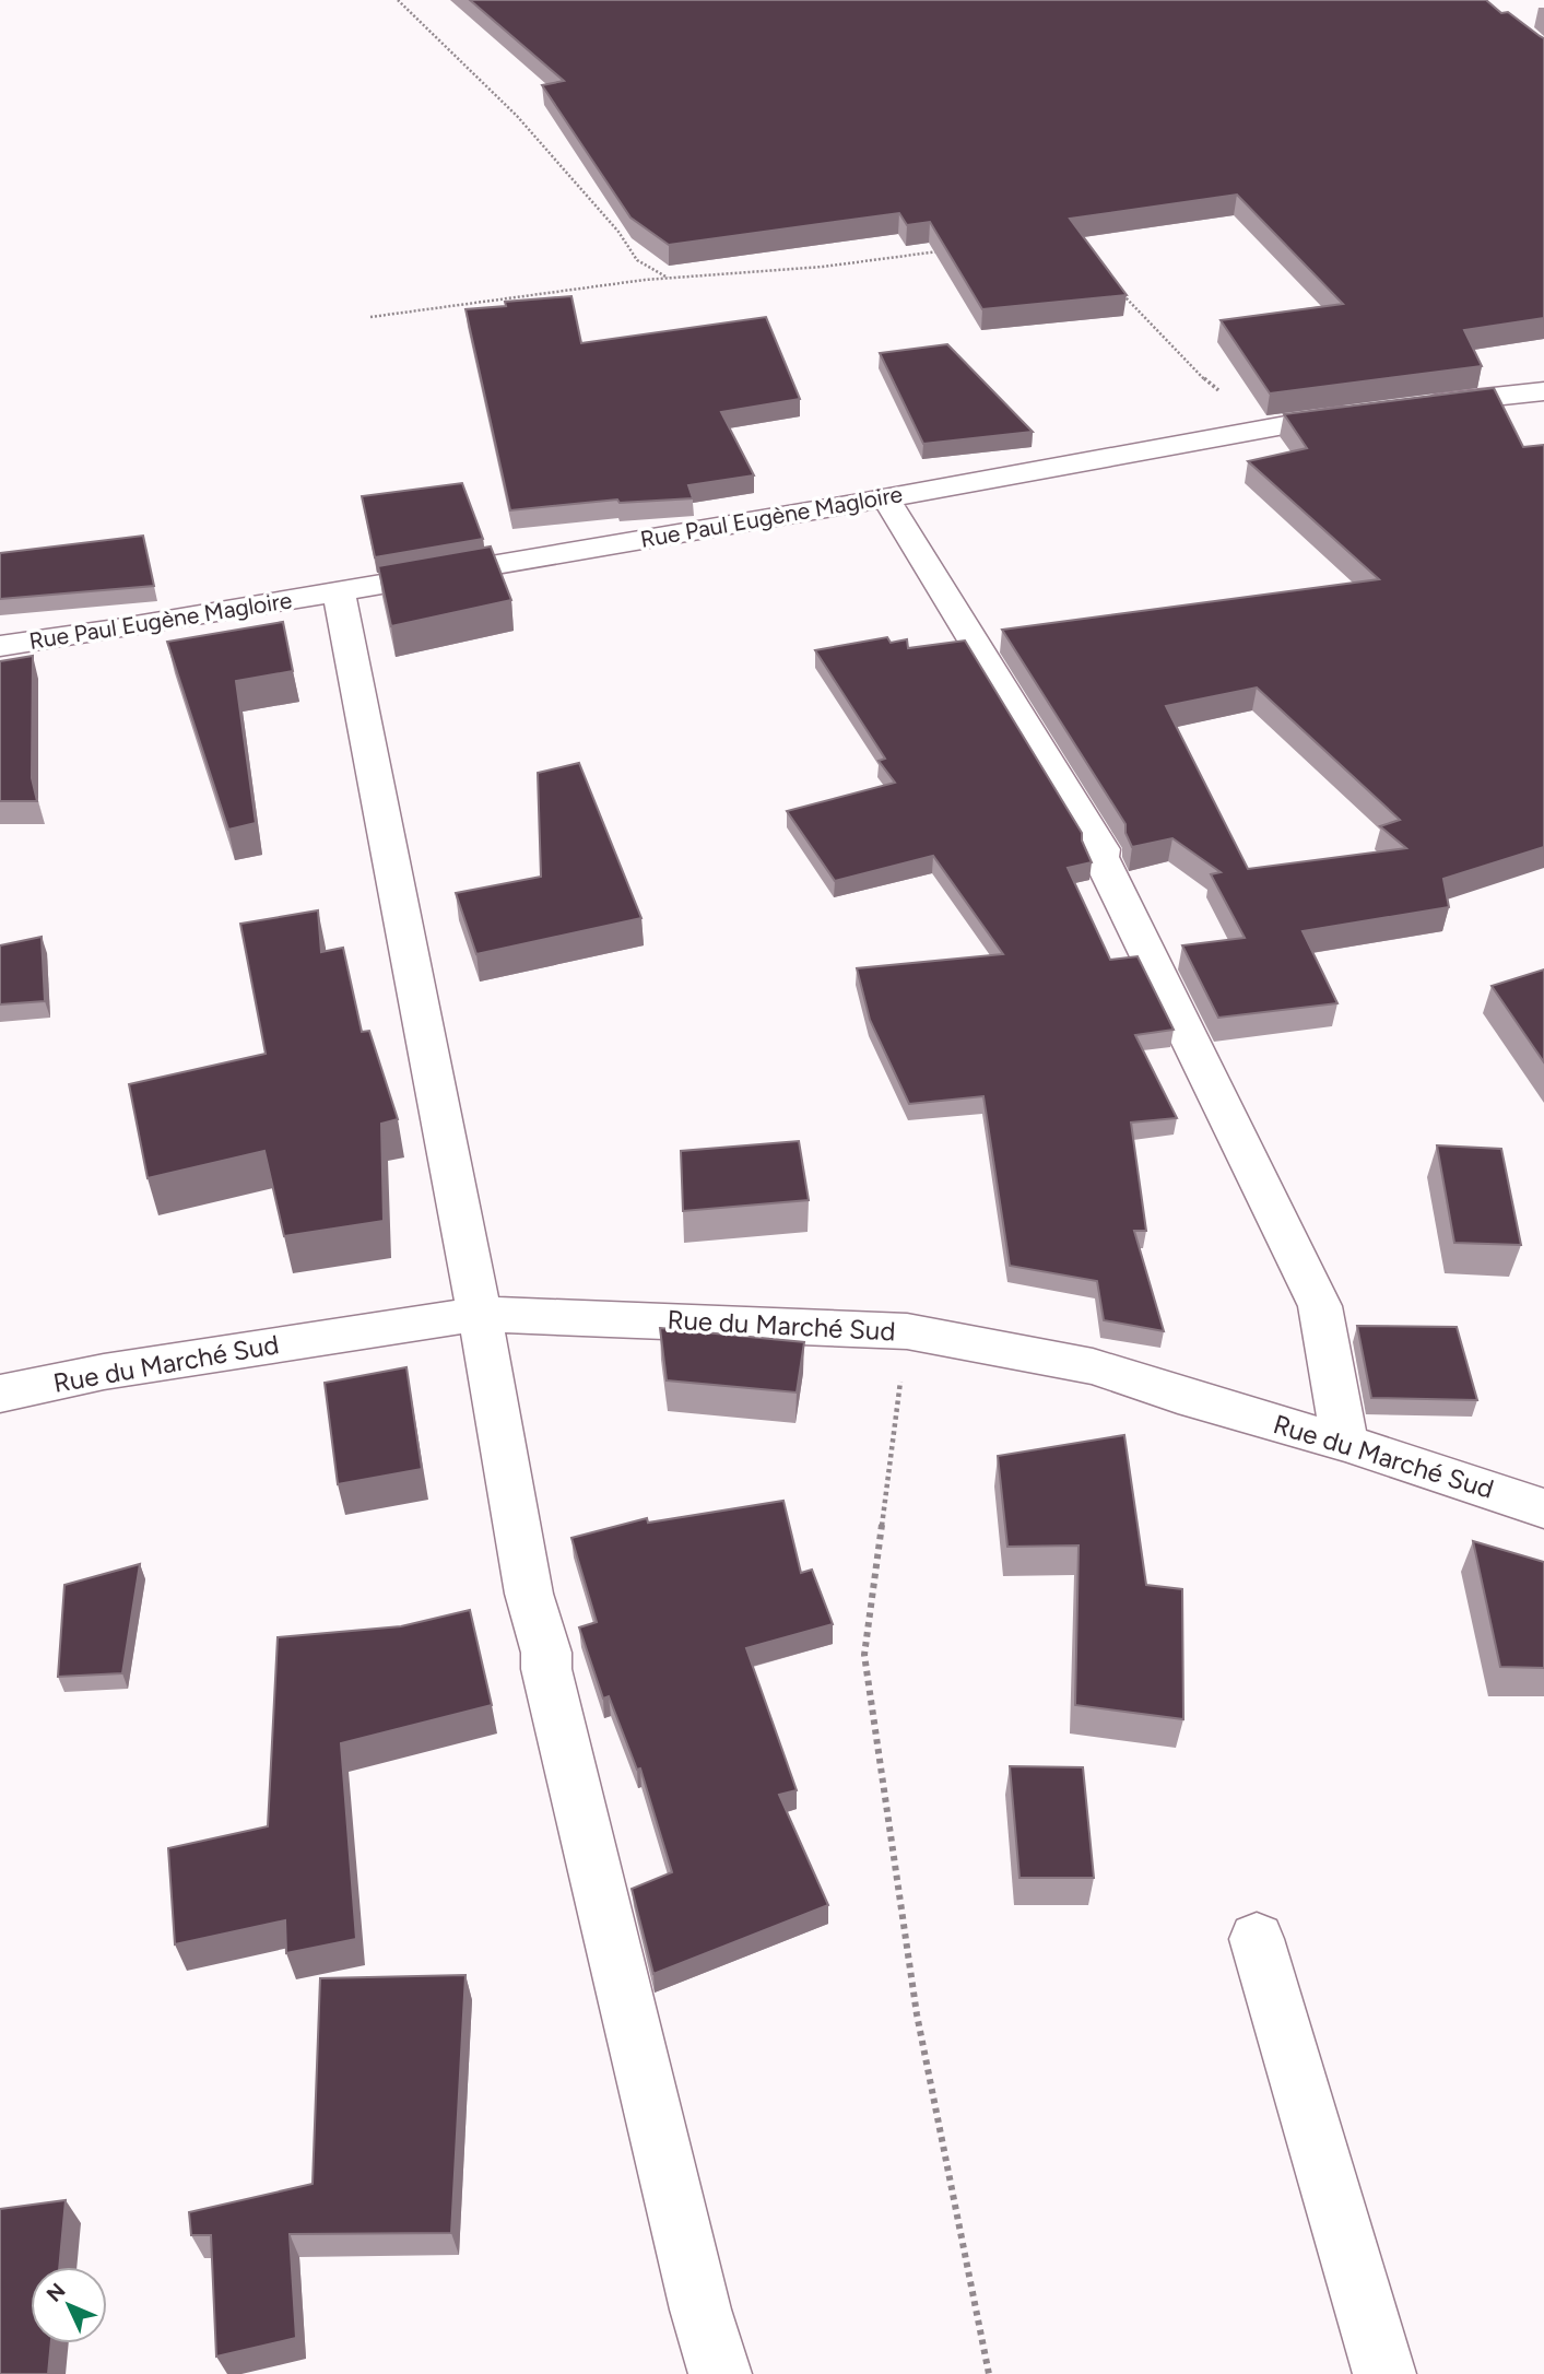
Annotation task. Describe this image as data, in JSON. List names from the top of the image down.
{
  "streets": {
    "street": ["Rue Paul Eugène Magloire", "Rue du Marché Sud"]
  },
  "north": "top left"
}
